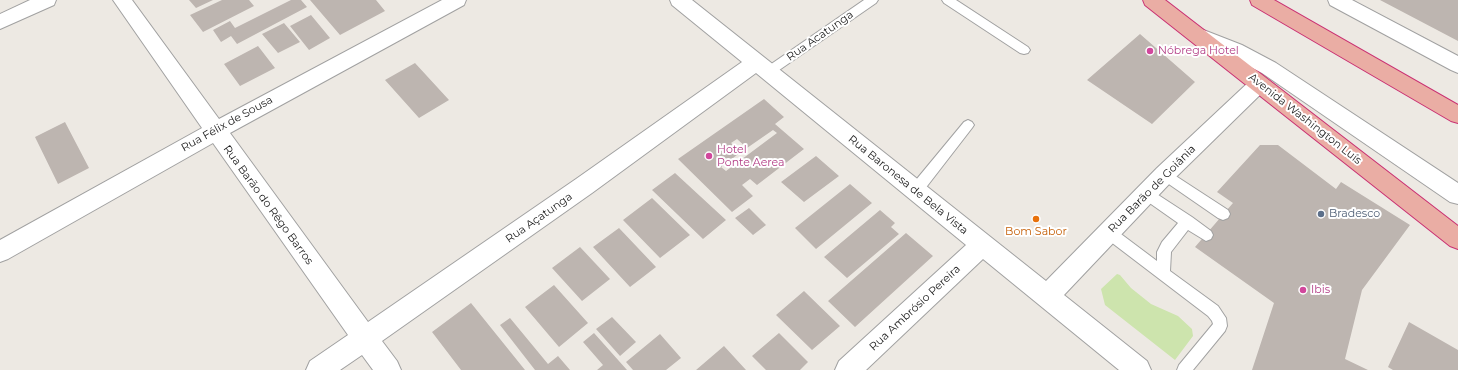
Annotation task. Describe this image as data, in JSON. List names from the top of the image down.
{
  "streets": {
    "highway": ["Avenida Washington Luís"],
    "street": [
      "Rua Félix de Sousa",
      "Rua Baronesa de Bela Vista",
      "Rua Barão de Goiânia",
      "Rua Barão do Rêgo Barros",
      "Rua Açatunga",
      "Rua Ambrósio Pereira"
    ],
    "lane": ["Rua Acatunga"]
  },
  "crossings": [
    ["Rua Acatunga", "Rua Baronesa de Bela Vista"],
    ["Rua Acatunga", "Rua Açatunga"],
    ["Avenida Washington Luís", "Rua Barão de Goiânia"],
    ["Rua Félix de Sousa", "Rua Barão do Rêgo Barros"],
    ["Rua Baronesa de Bela Vista", "Rua Barão de Goiânia"],
    ["Rua Baronesa de Bela Vista", "Rua Açatunga"],
    ["Rua Baronesa de Bela Vista", "Rua Ambrósio Pereira"],
    ["Rua Barão do Rêgo Barros", "Rua Açatunga"]
  ],
  "places": [
    "Nóbrega Hotel",
    "Hotel Ponte Aerea",
    "Bradesco",
    "Bom Sabor",
    "Ibis"
  ]
}
